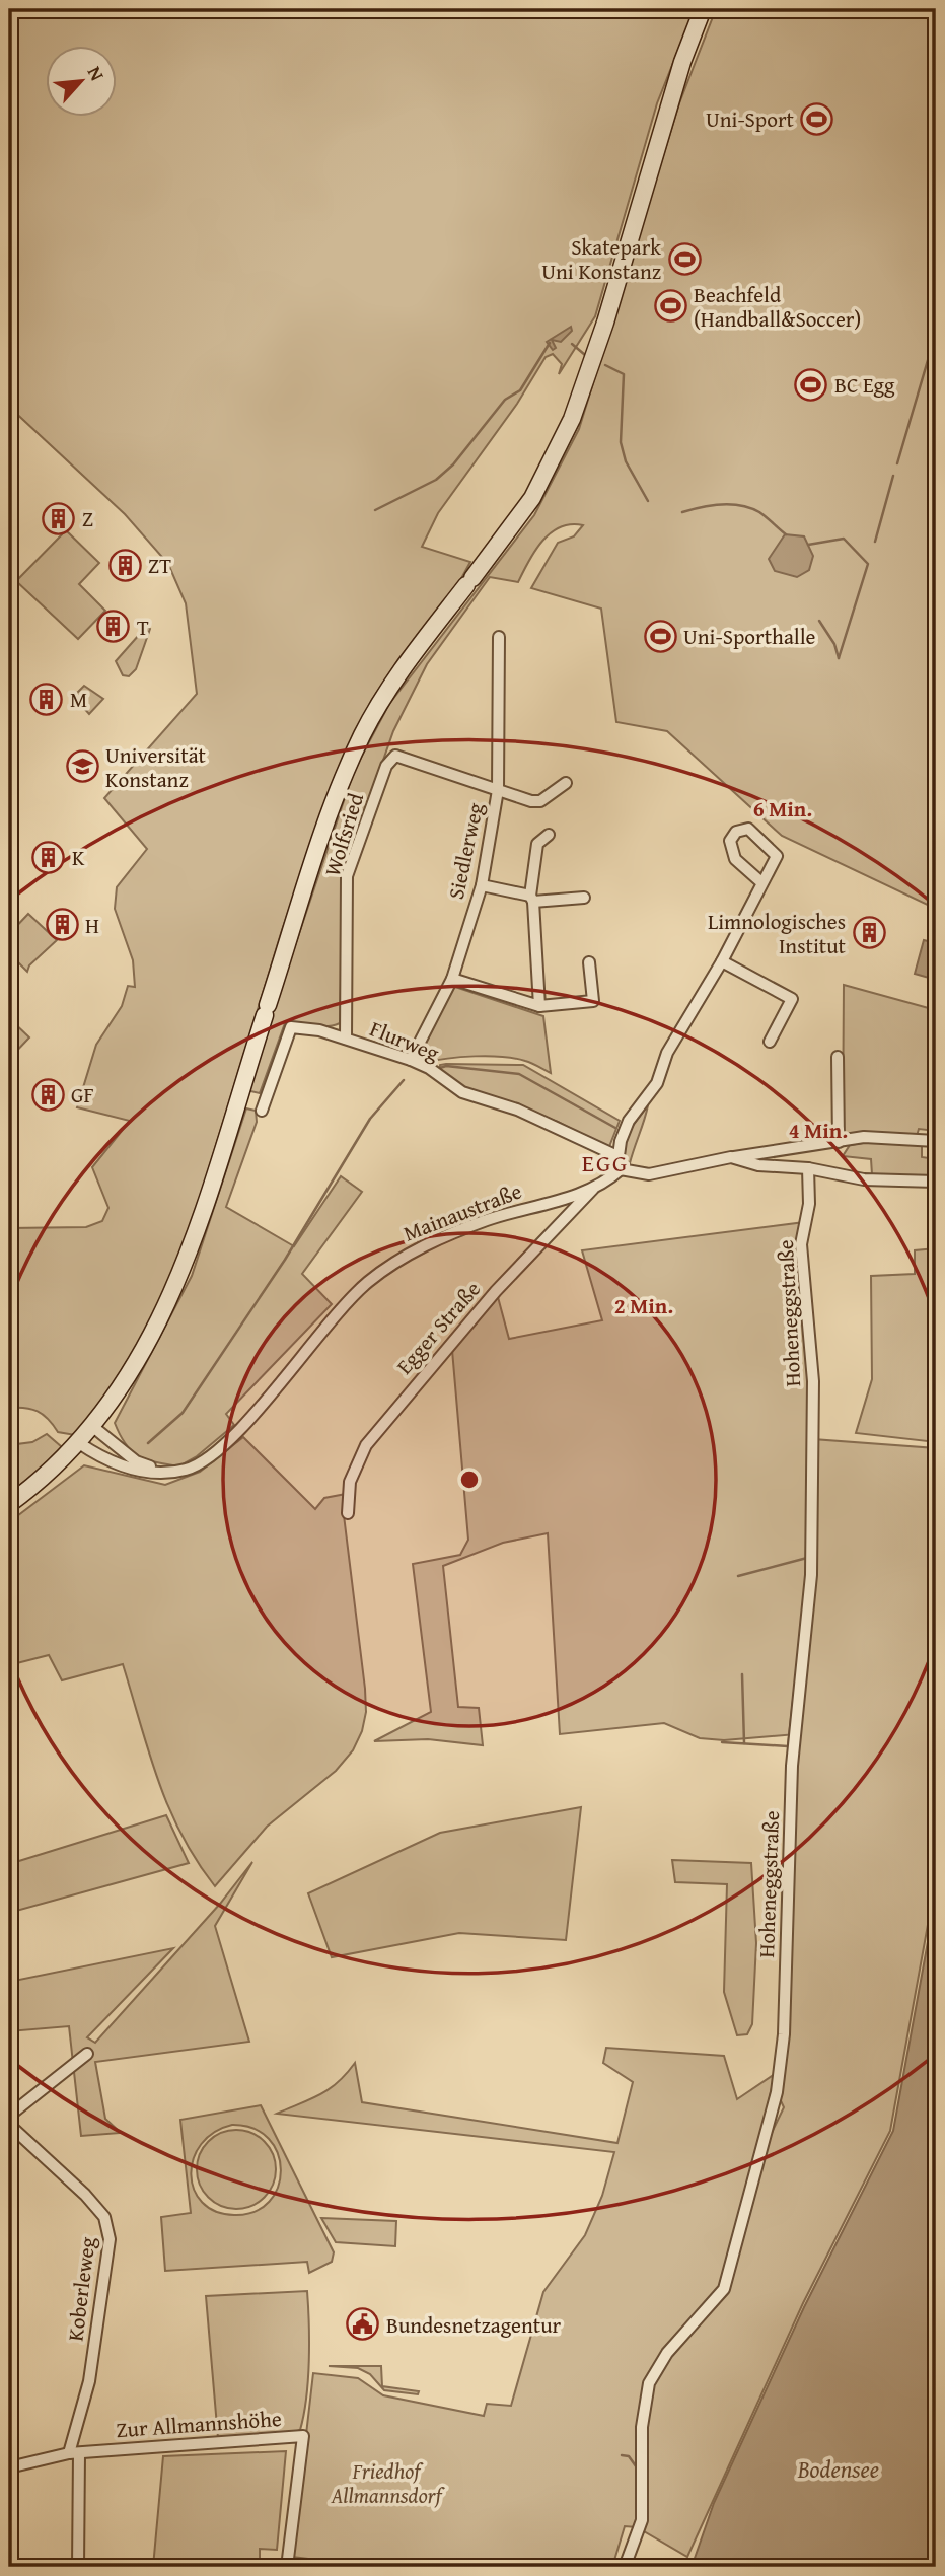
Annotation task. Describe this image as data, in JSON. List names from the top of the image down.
{
  "streets": {
    "street": [
      "Wolfsried",
      "Siedlerweg",
      "Flurweg",
      "Mainaustraße",
      "Hoheneggstraße",
      "Egger Straße",
      "Koberleweg",
      "Zur Allmannshöhe"
    ]
  },
  "crossings": [
    ["Wolfsried", "Siedlerweg"],
    ["Wolfsried", "Flurweg"],
    ["Siedlerweg", "Flurweg"],
    ["Mainaustraße", "Egger Straße"],
    ["Koberleweg", "Zur Allmannshöhe"]
  ],
  "districts": ["EGG"],
  "water": ["Bodensee"],
  "parks": ["Friedhof Allmannsdorf"],
  "places": {
    "sports": [
      "Uni-Sport",
      "Skatepark Uni Konstanz",
      "Beachfeld (Handball&Soccer)",
      "BC Egg",
      "Uni-Sporthalle"
    ],
    "building": [
      "Z",
      "ZT",
      "T",
      "M",
      "K",
      "H",
      "Limnologisches Institut",
      "GF"
    ],
    "school or university": ["Universität Konstanz"],
    "public building": ["Bundesnetzagentur"]
  },
  "north": "top right",
  "rings": ["6 Min.", "4 Min.", "2 Min."]
}
